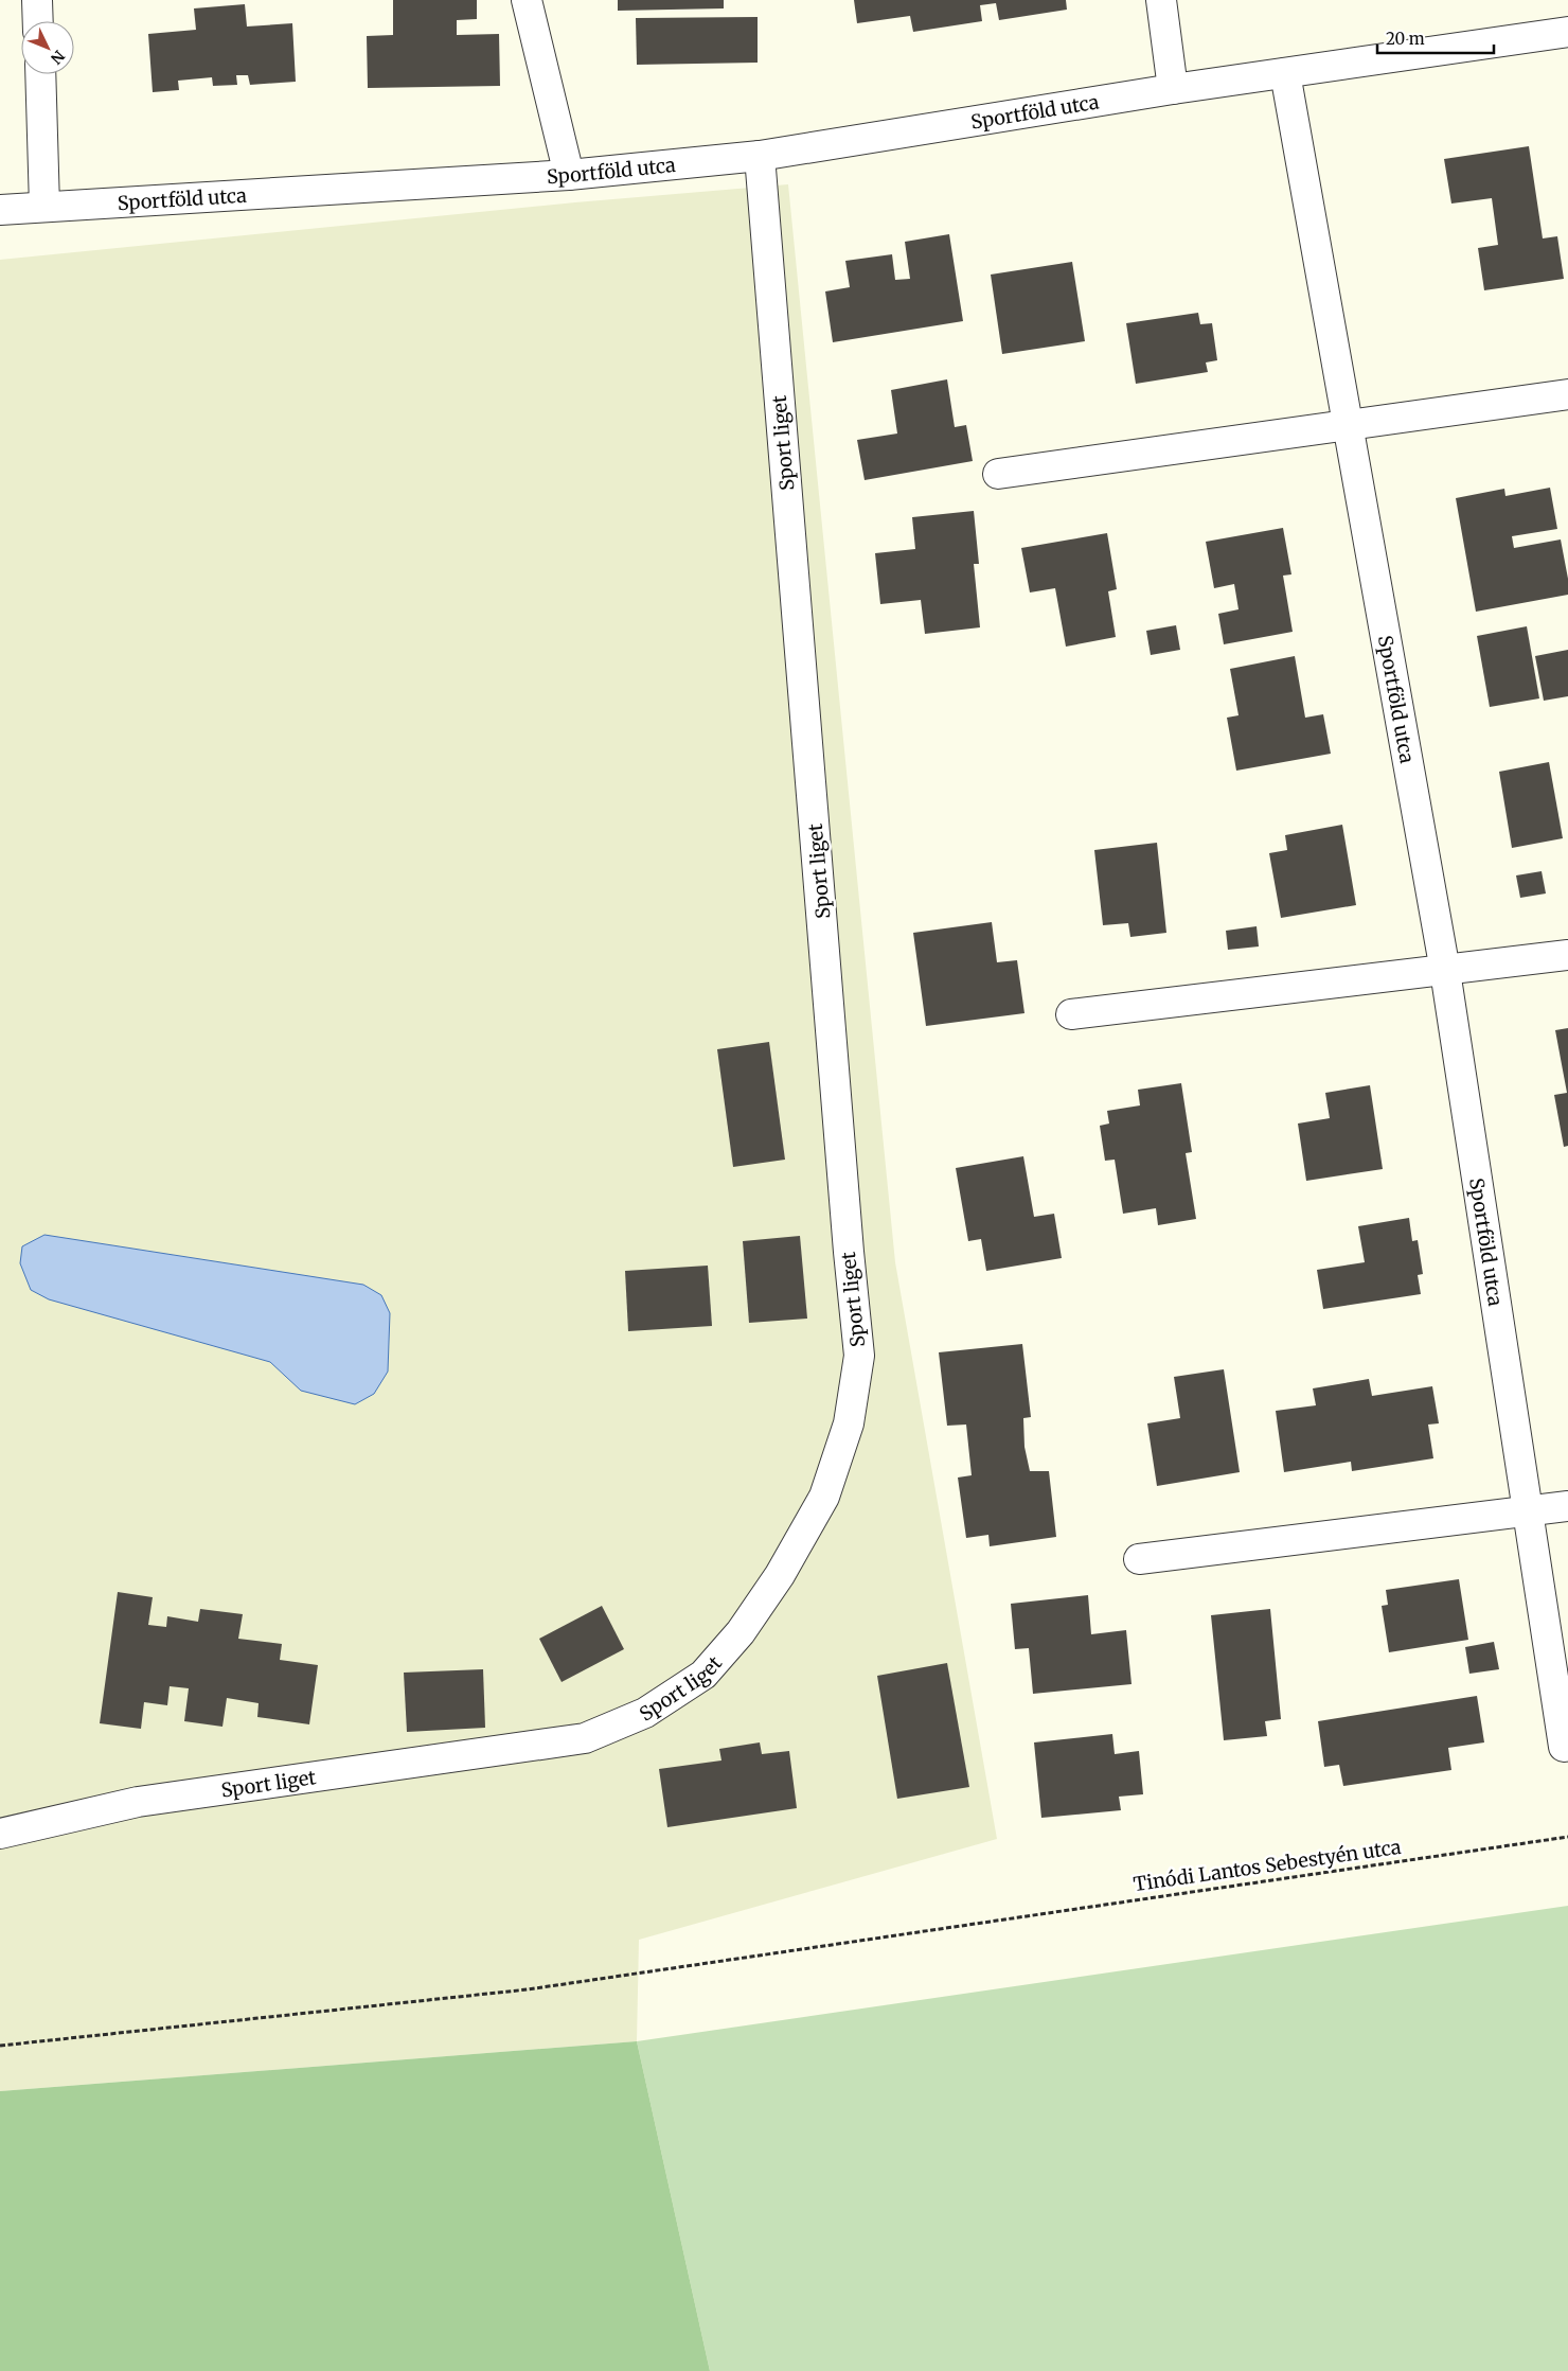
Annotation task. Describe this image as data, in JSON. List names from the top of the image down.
{
  "streets": {
    "street": ["Sportföld utca", "Sport liget"],
    "path": ["Tinódi Lantos Sebestyén utca"]
  },
  "crossings": [
    ["Sportföld utca", "Sport liget"]
  ],
  "scale_bar": "20 m",
  "north": "bottom right"
}
